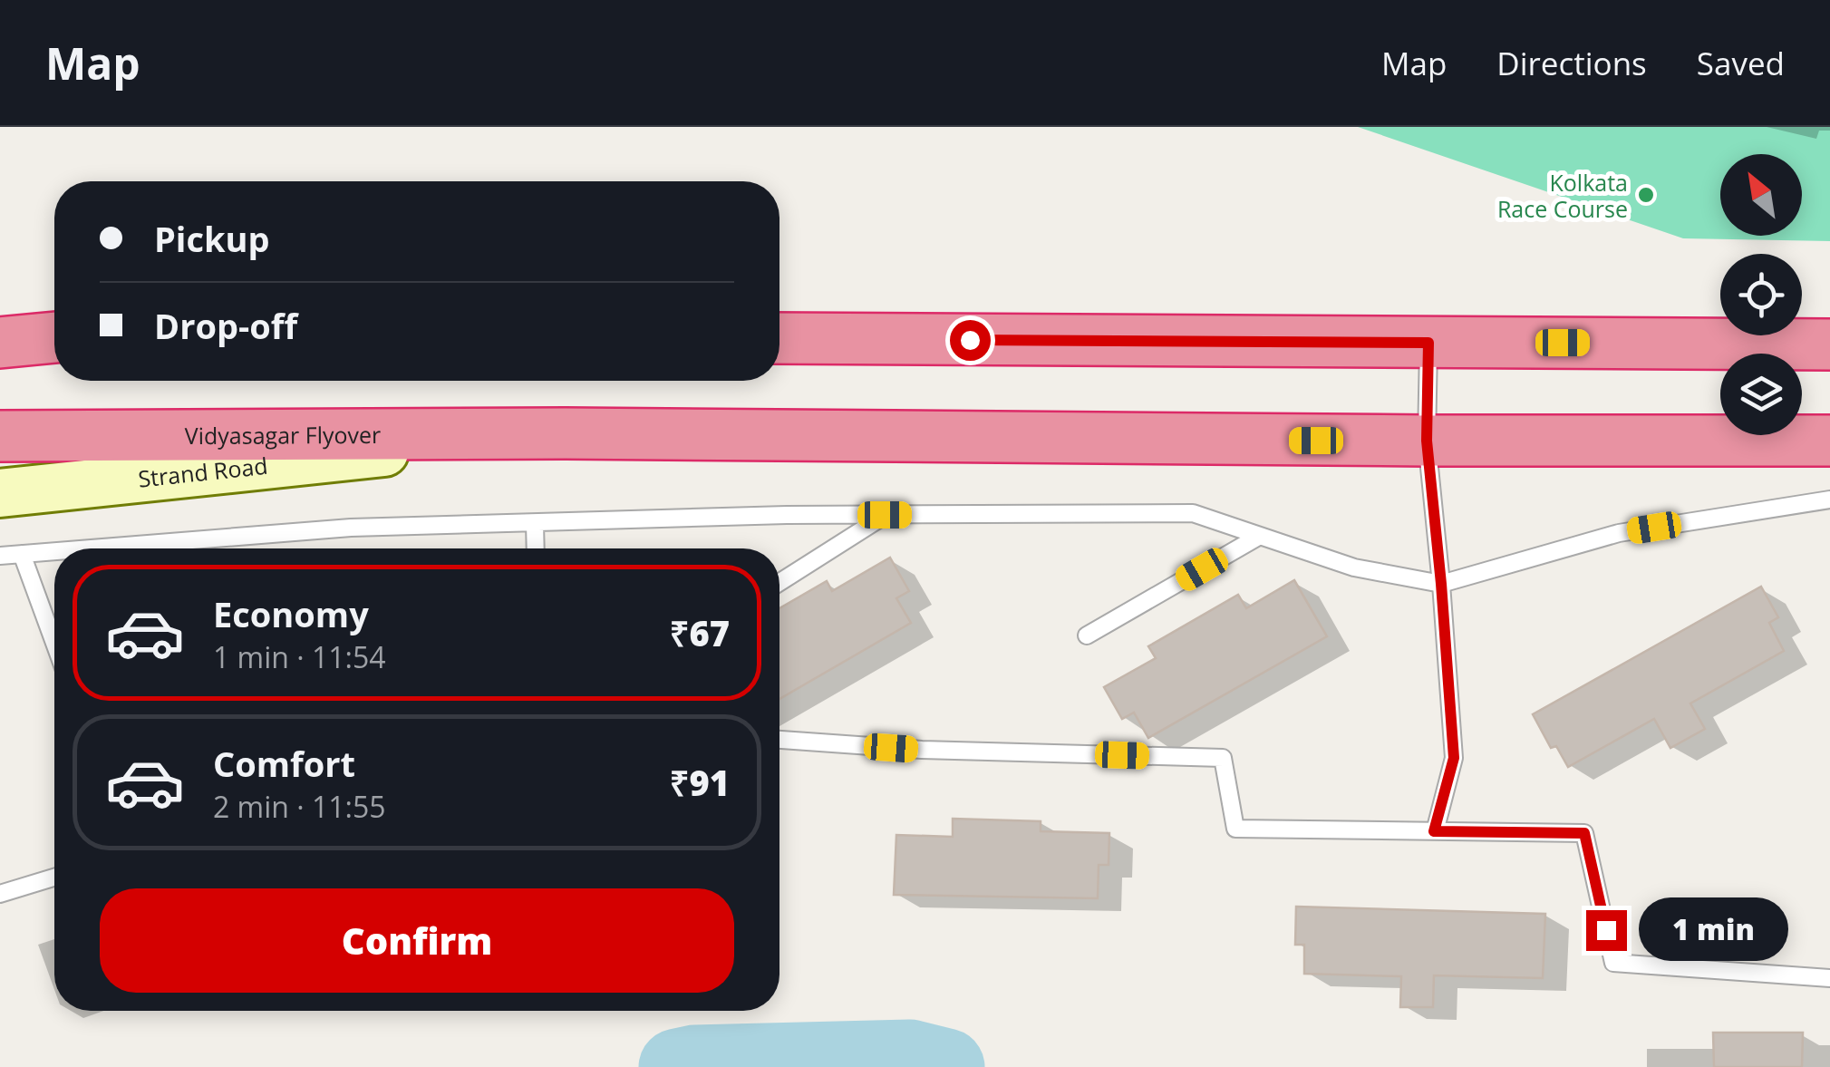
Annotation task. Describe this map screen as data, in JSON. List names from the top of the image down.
{
  "streets": {
    "highway": ["Vidyasagar Flyover"],
    "main road": ["Strand Road"]
  },
  "crossings": [
    ["Vidyasagar Flyover", "Strand Road"]
  ],
  "places": ["Kolkata Race Course"],
  "north": "top left",
  "page": {
    "header": "Map",
    "nav": ["Map", "Directions", "Saved"],
    "banner": ["Pickup", "Drop-off"],
    "list": [
      {
        "name": "Economy",
        "note": "1 min · 11:54",
        "value": "₹67"
      },
      {
        "name": "Comfort",
        "note": "2 min · 11:55",
        "value": "₹91"
      }
    ],
    "buttons": "Confirm",
    "bubble": "1 min"
  }
}
